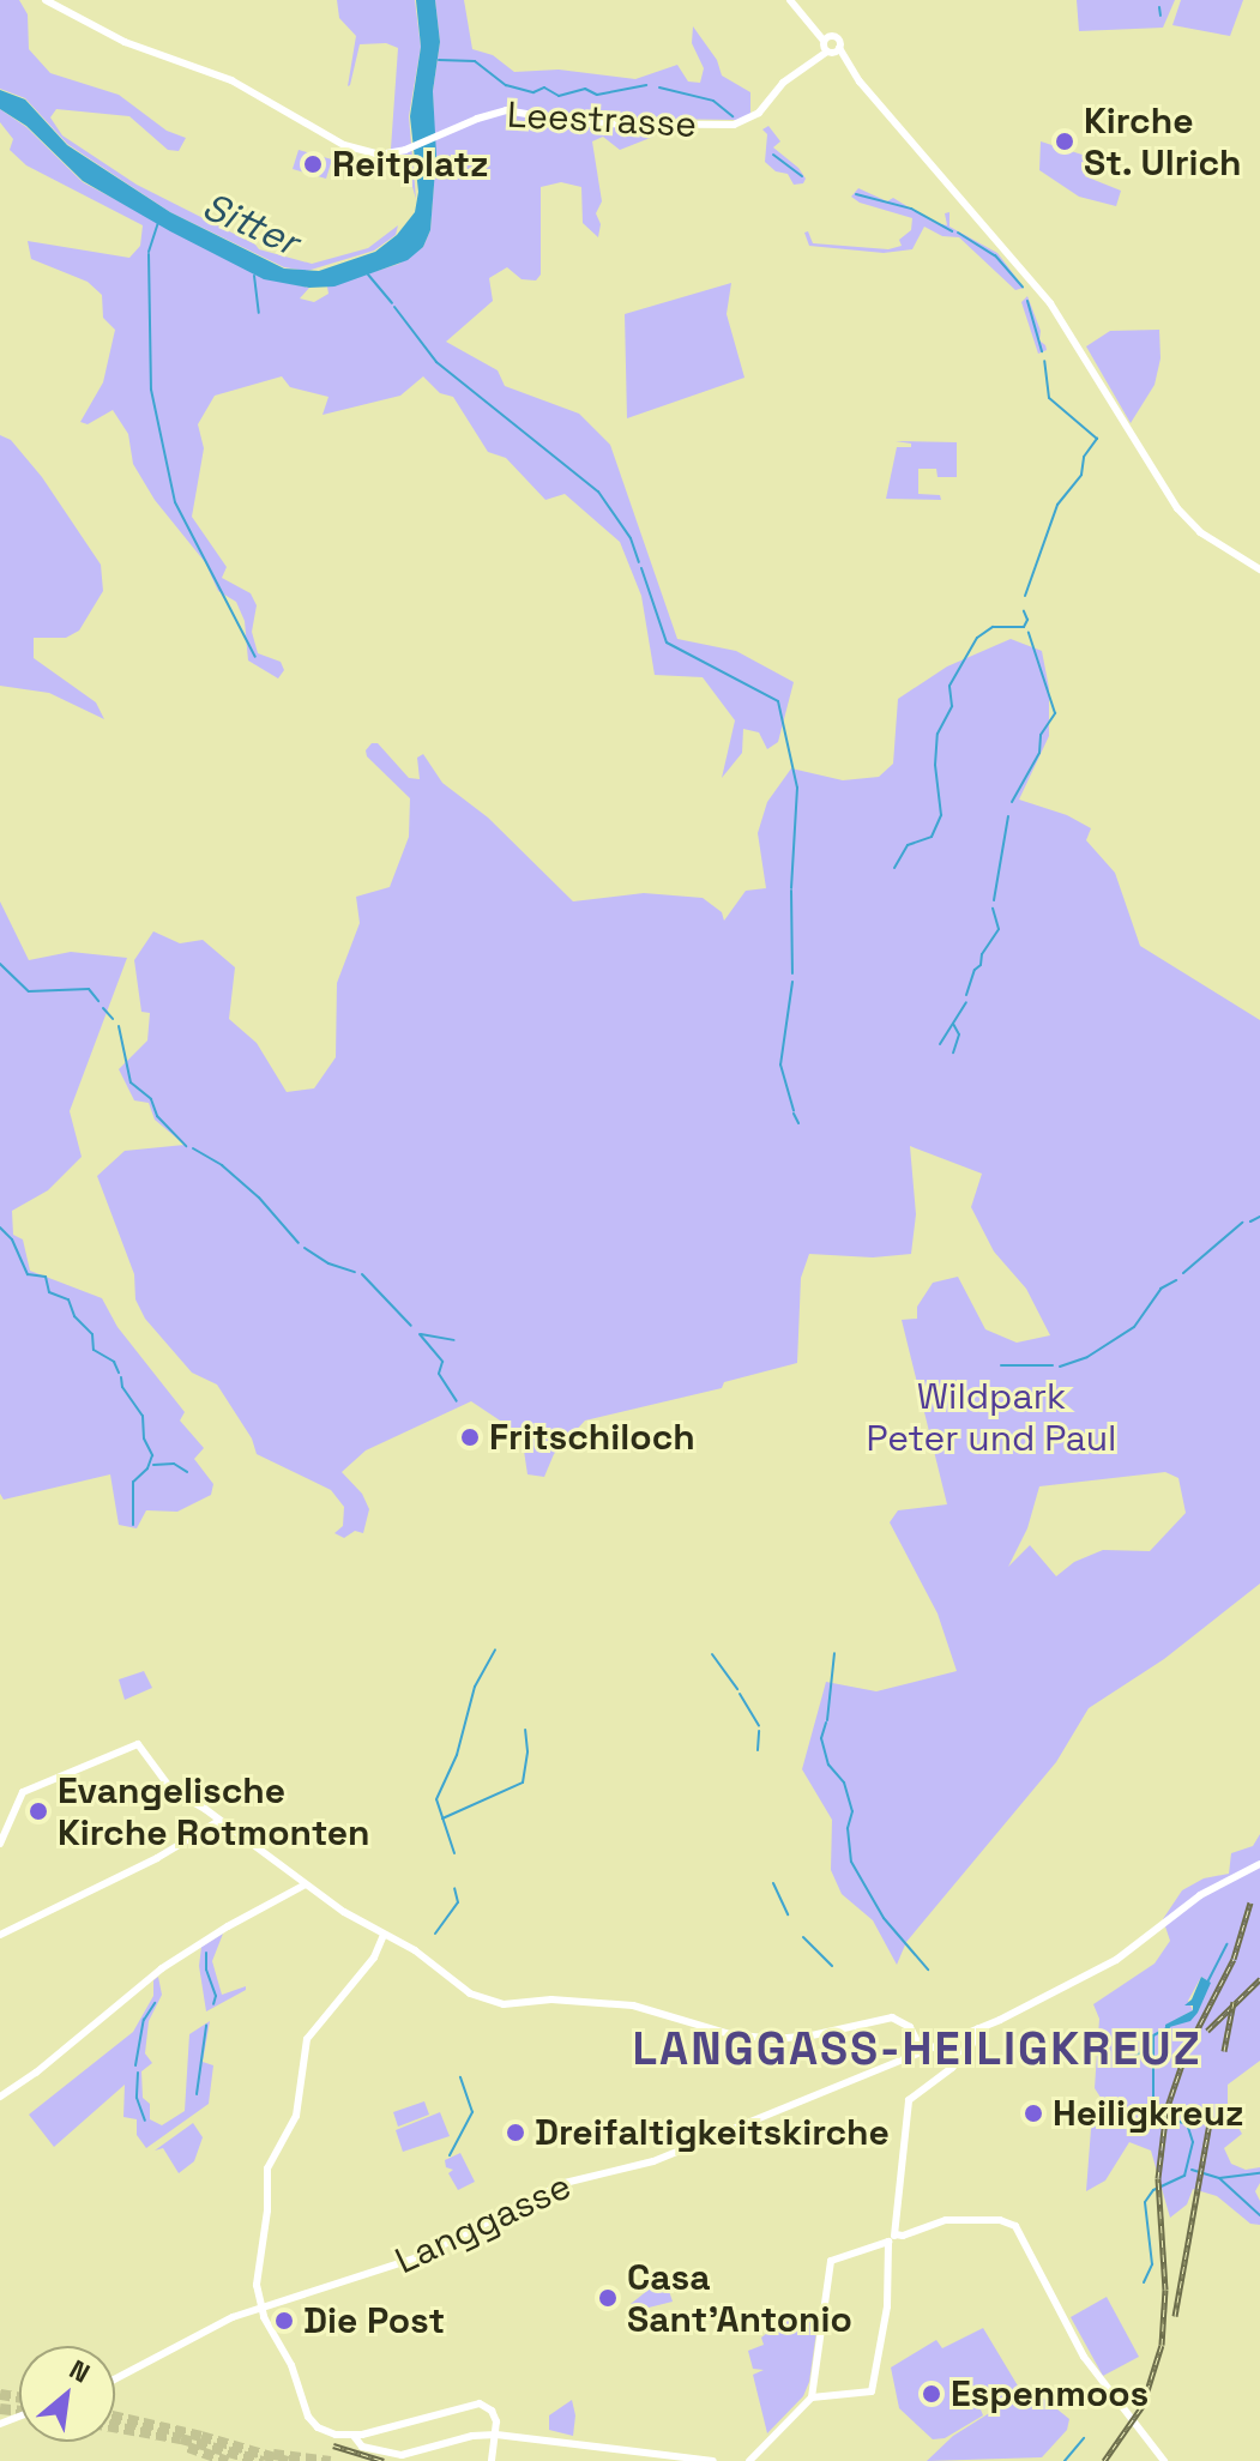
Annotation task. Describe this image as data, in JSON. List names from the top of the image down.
{
  "streets": {
    "street": ["Leestrasse", "Langgasse"]
  },
  "districts": ["LANGGASS-HEILIGKREUZ"],
  "water": ["Sitter"],
  "parks": ["Wildpark Peter und Paul"],
  "places": [
    "Kirche St. Ulrich",
    "Reitplatz",
    "Fritschiloch",
    "Evangelische Kirche Rotmonten",
    "Heiligkreuz",
    "Dreifaltigkeitskirche",
    "Casa Sant'Antonio",
    "Die Post",
    "Espenmoos"
  ],
  "north": "top right"
}
